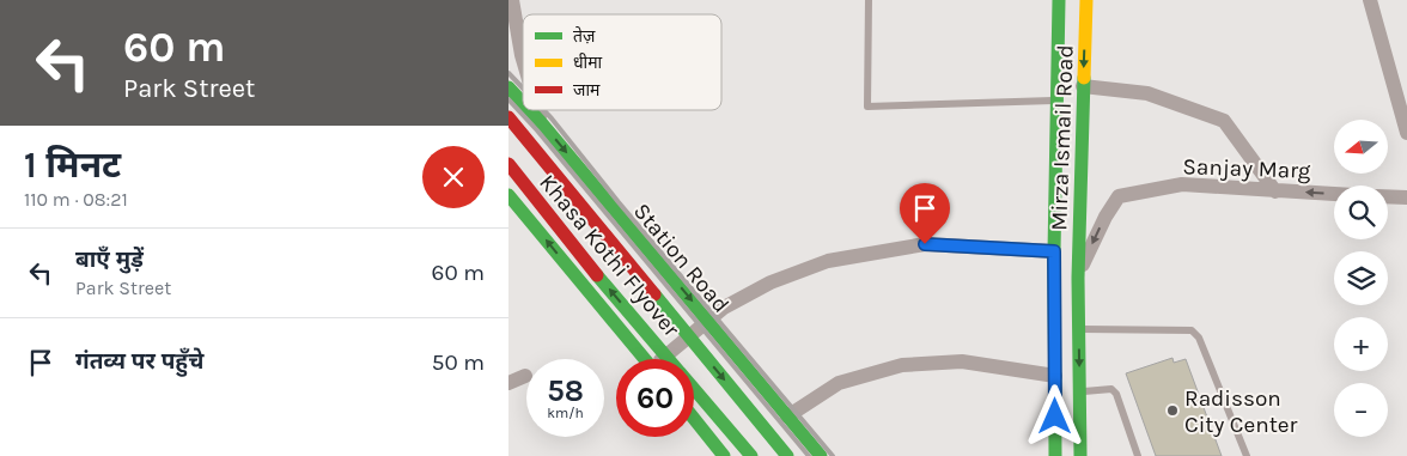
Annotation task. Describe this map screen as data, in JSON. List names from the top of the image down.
{
  "streets": {
    "main road": ["Mirza Ismail Road", "Khasa Kothi Flyover", "Station Road"],
    "street": ["Sanjay Marg"]
  },
  "crossings": [
    ["Mirza Ismail Road", "Sanjay Marg"]
  ],
  "one_way": ["Sanjay Marg"],
  "places": ["Radisson City Center"],
  "legend": ["तेज़", "धीमा", "जाम"],
  "north": "left",
  "page": {
    "turn": ["60 m", "Park Street"],
    "map_buttons": ["+", "−"],
    "heading": ["1 मिनट", "110 m · 08:21"],
    "list": [
      {
        "name": "बाएँ मुड़ें",
        "note": "Park Street",
        "value": "60 m"
      },
      {
        "name": "गंतव्य पर पहुँचे",
        "value": "50 m"
      }
    ],
    "speed": "58 km/h",
    "limit": "60"
  }
}
